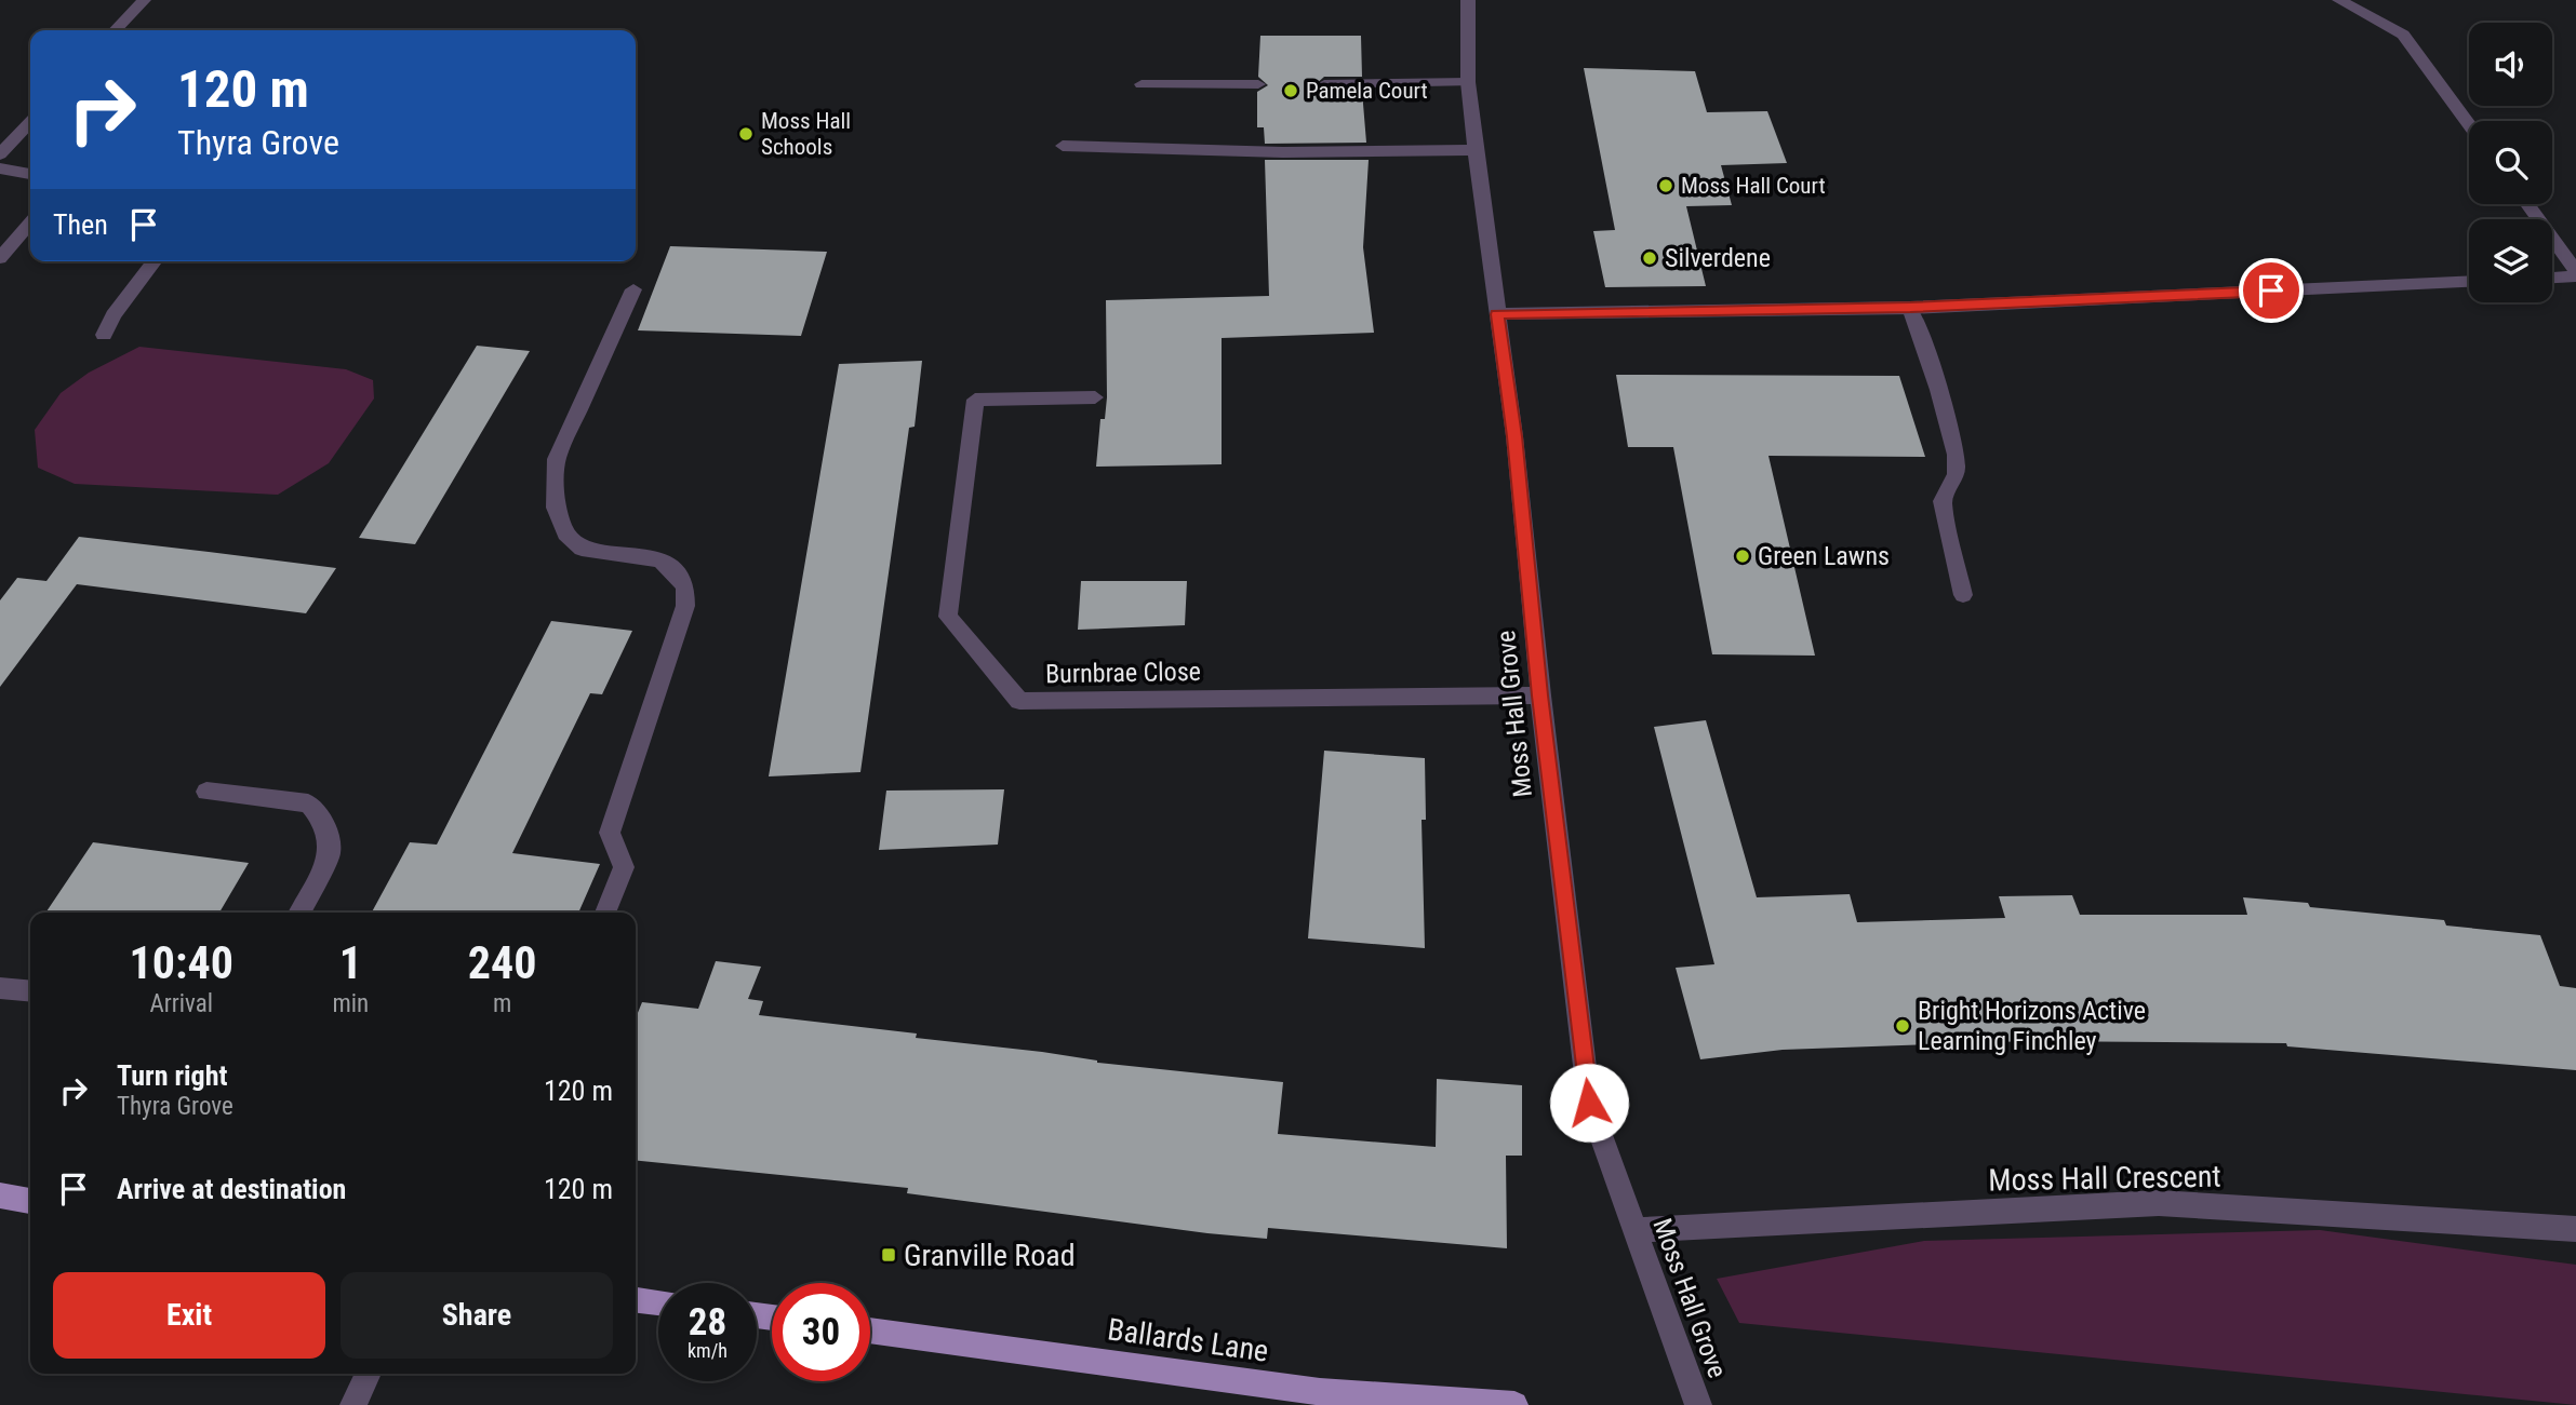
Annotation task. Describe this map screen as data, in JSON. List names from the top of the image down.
{
  "streets": {
    "main road": ["Ballards Lane"],
    "street": ["Burnbrae Close", "Moss Hall Grove", "Moss Hall Crescent"]
  },
  "crossings": [
    ["Burnbrae Close", "Moss Hall Grove"],
    ["Moss Hall Grove", "Moss Hall Crescent"]
  ],
  "places": {
    "other": [
      "Pamela Court",
      "Moss Hall Schools",
      "Moss Hall Court",
      "Silverdene",
      "Green Lawns",
      "Bright Horizons Active Learning Finchley"
    ],
    "transit": ["Granville Road"]
  },
  "page": {
    "turn": ["120 m", "Thyra Grove"],
    "then": "Then",
    "eta": [
      "10:40",
      "Arrival",
      "1",
      "min",
      "240",
      "m"
    ],
    "list": [
      {
        "name": "Turn right",
        "note": "Thyra Grove",
        "value": "120 m"
      },
      {
        "name": "Arrive at destination",
        "value": "120 m"
      }
    ],
    "buttons": ["Exit", "Share"],
    "speed": "28 km/h",
    "limit": "30"
  }
}
